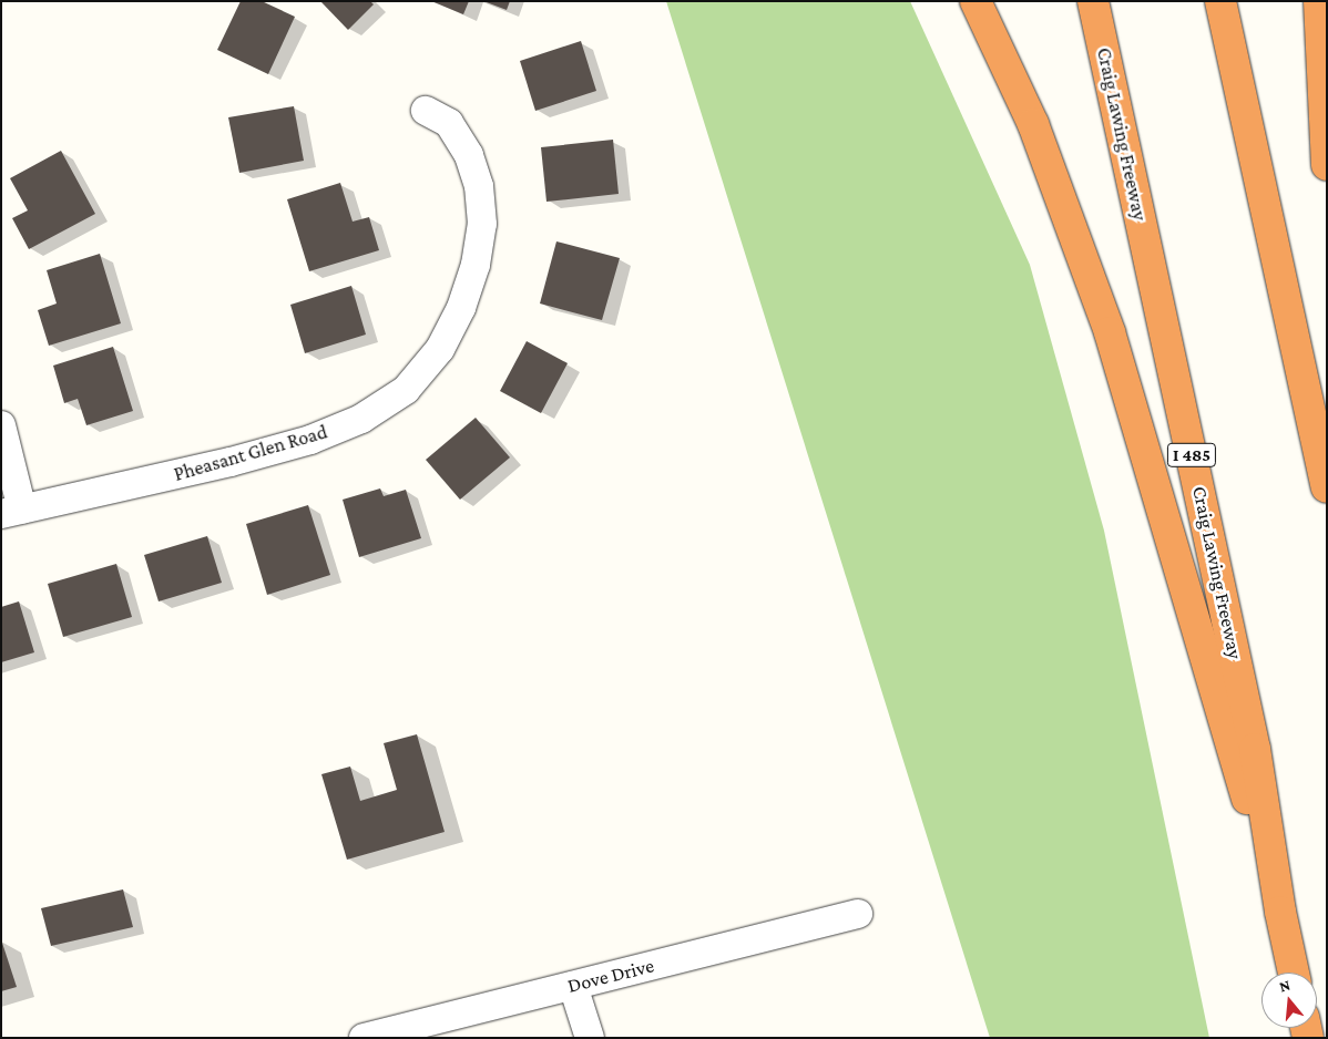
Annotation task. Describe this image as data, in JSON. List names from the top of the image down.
{
  "streets": {
    "highway": ["Craig Lawing Freeway", "I 485"],
    "street": ["Pheasant Glen Road", "Dove Drive"]
  },
  "north": "top"
}
